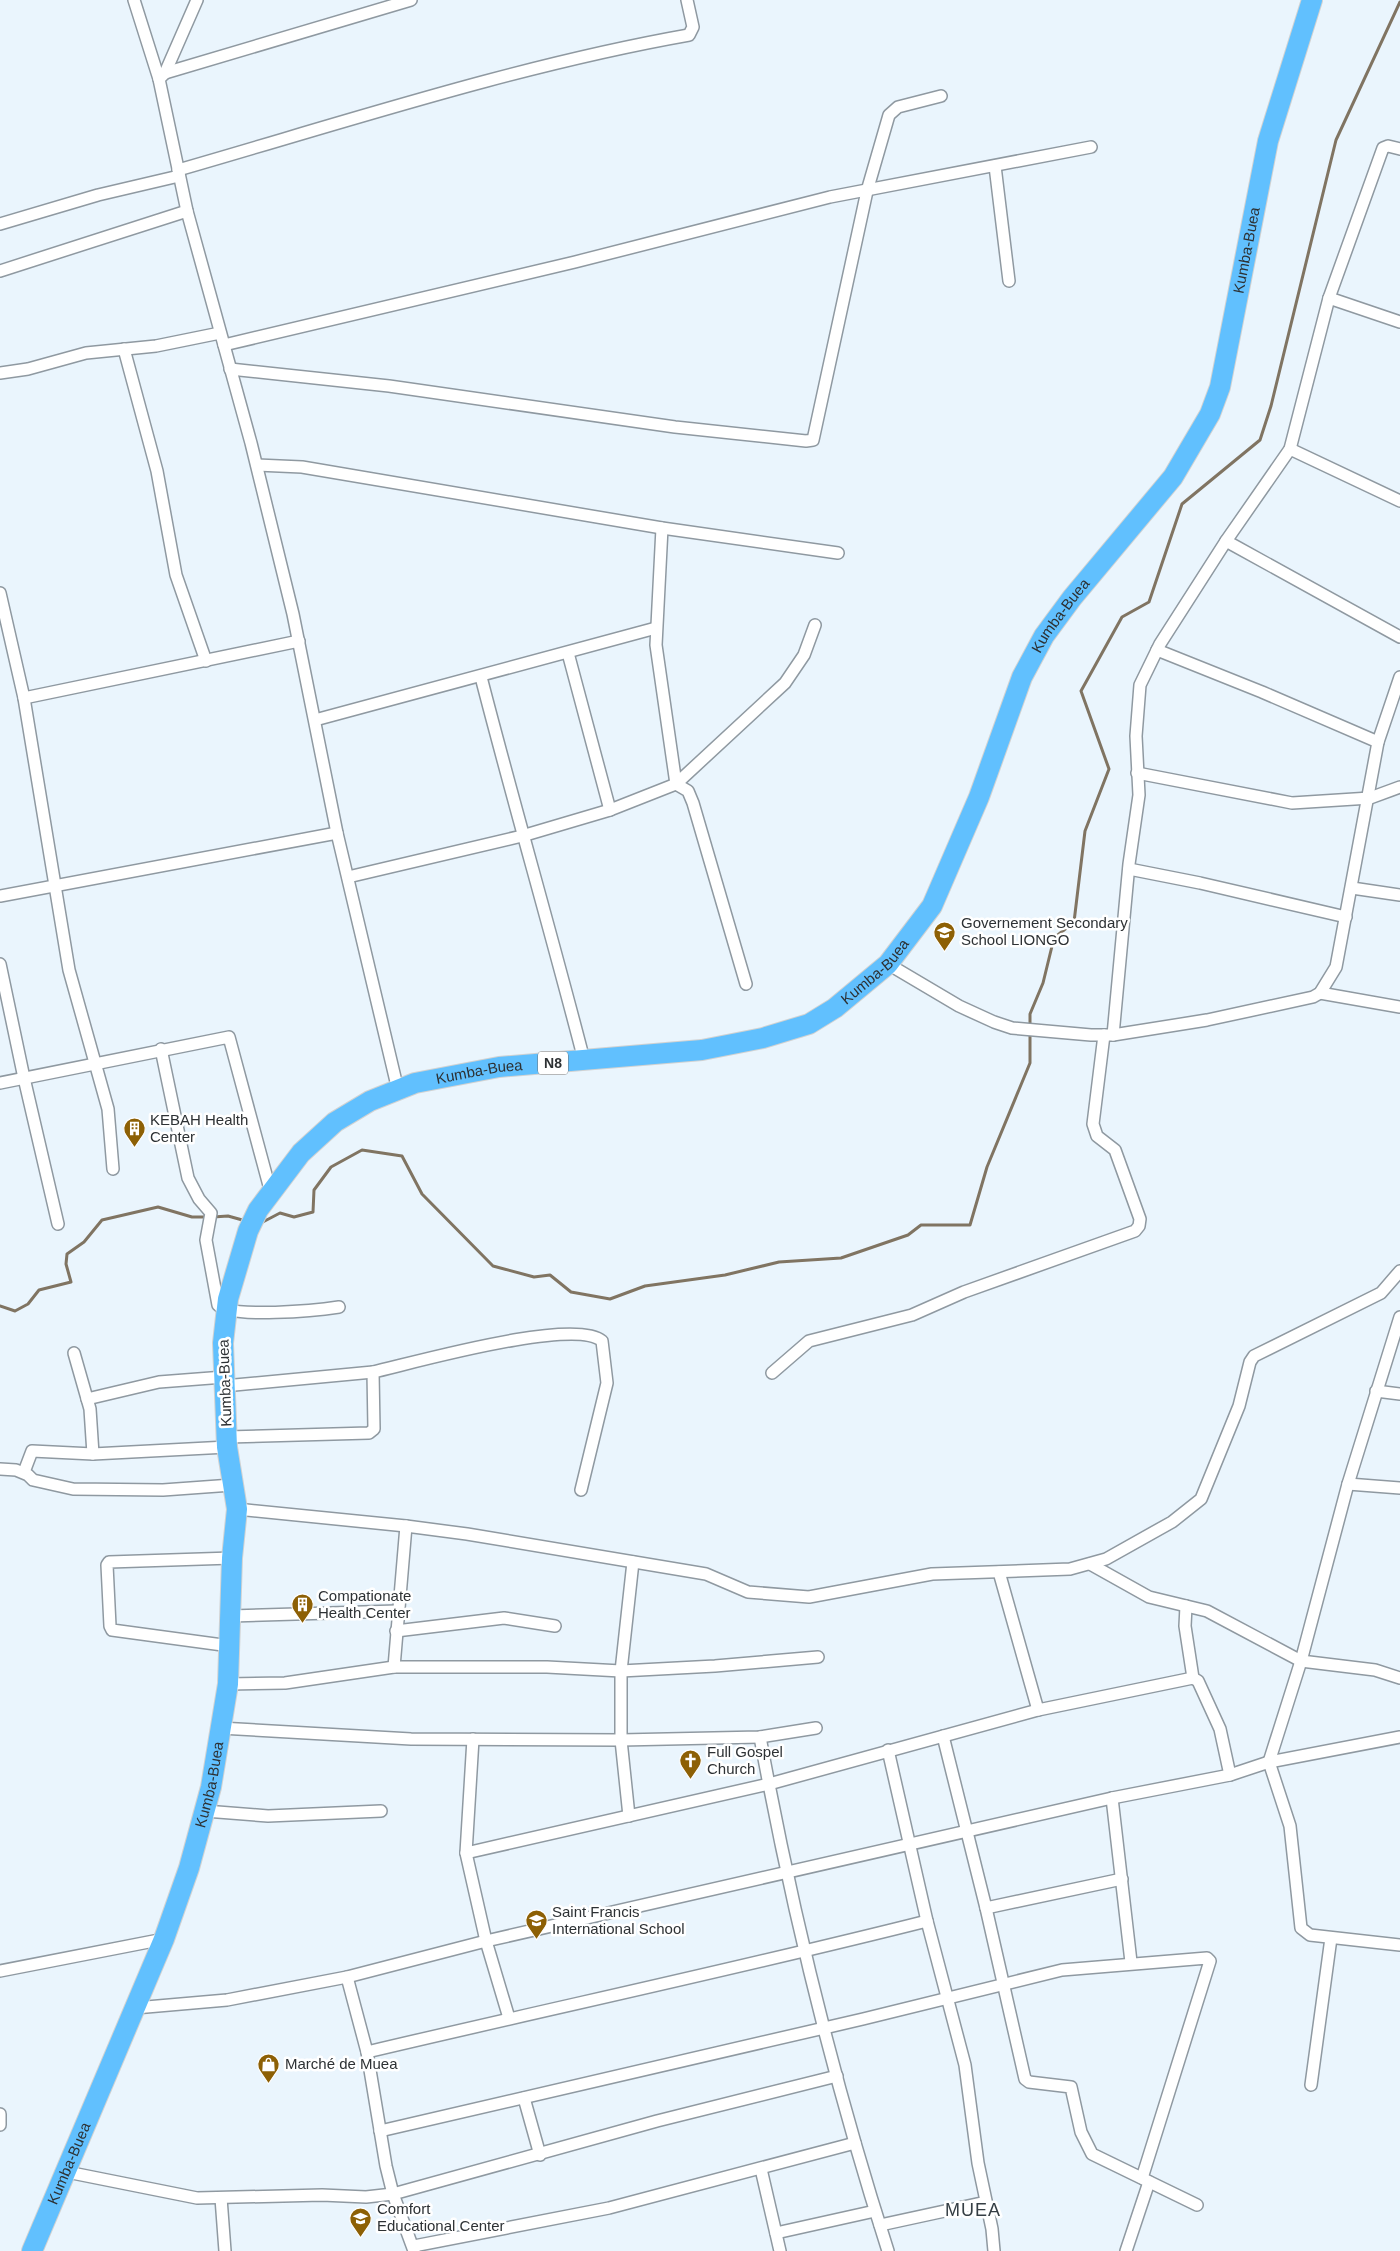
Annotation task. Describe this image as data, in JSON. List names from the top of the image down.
{
  "streets": {
    "highway": ["Kumba-Buea", "N8"]
  },
  "districts": ["MUEA"],
  "places": {
    "school or university": ["Governement Secondary School LIONGO", "Saint Francis International School", "Comfort Educational Center"],
    "building": ["KEBAH Health Center", "Compationate Health Center"],
    "church": ["Full Gospel Church"],
    "shop": ["Marché de Muea"]
  }
}
